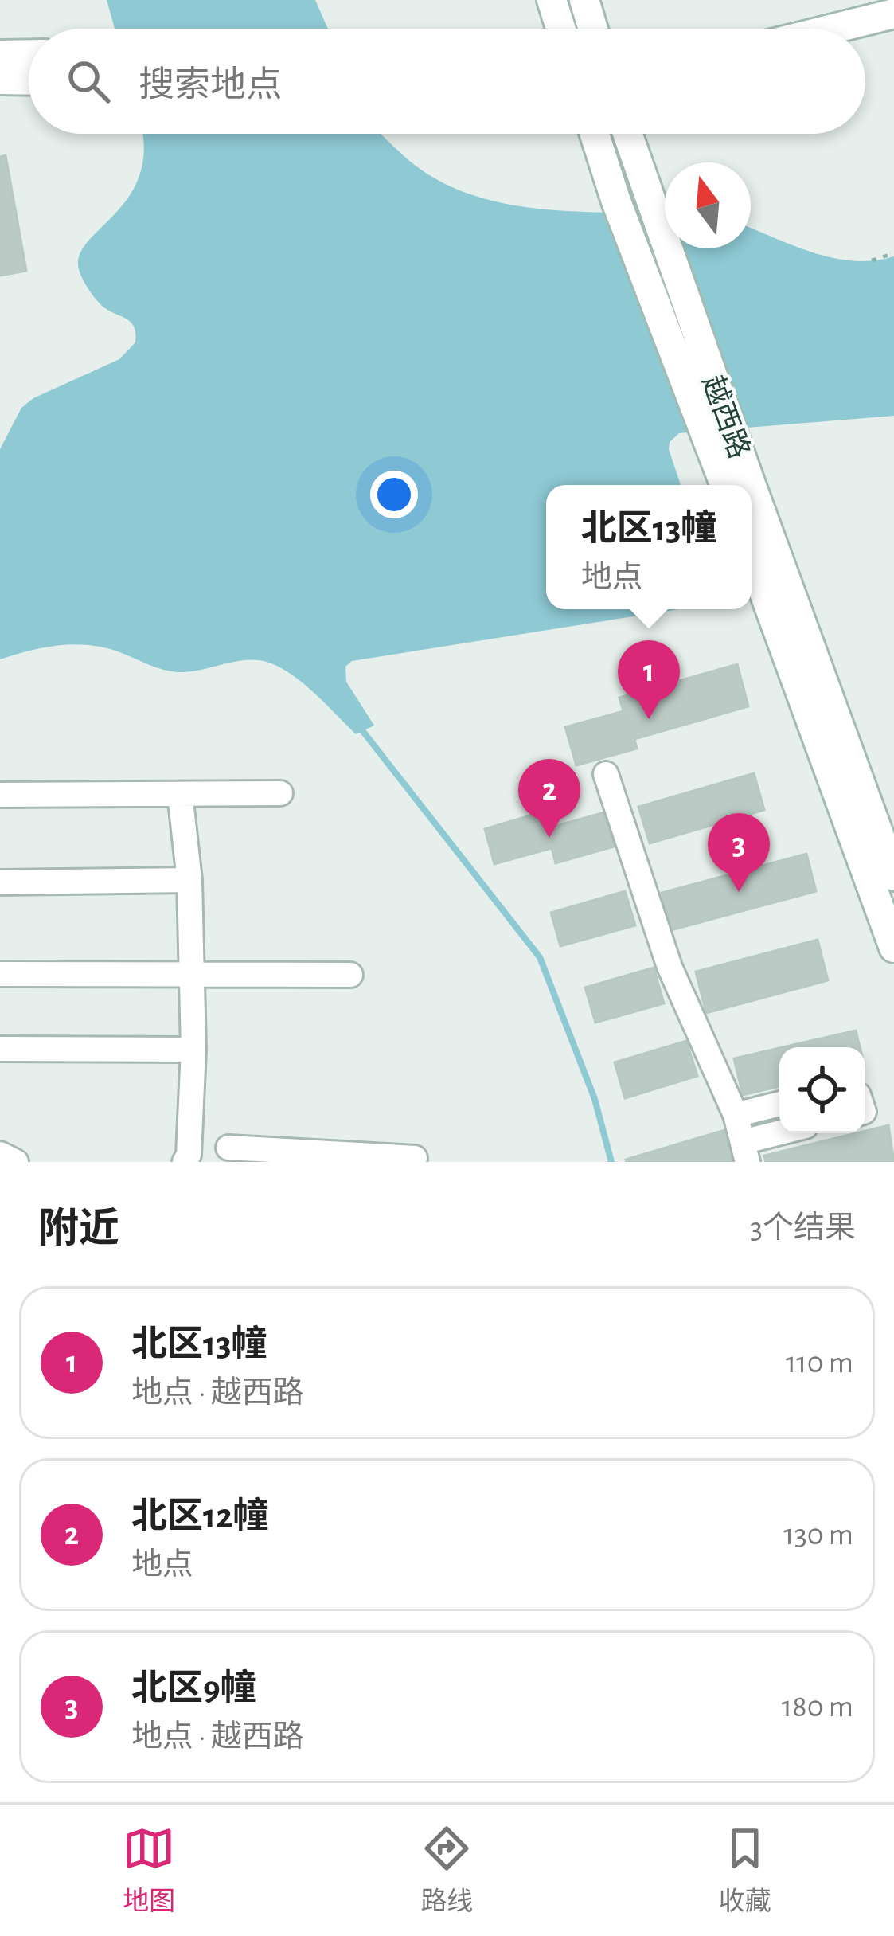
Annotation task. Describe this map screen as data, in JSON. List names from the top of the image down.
{
  "streets": {
    "main road": ["越西路"]
  },
  "north": "top",
  "page": {
    "search": "搜索地点",
    "popup": ["北区13幢", "地点"],
    "pins": ["1", "2", "3"],
    "heading": ["附近", "3个结果"],
    "list": [
      {
        "mark": "1",
        "name": "北区13幢",
        "note": "地点 · 越西路",
        "value": "110 m"
      },
      {
        "mark": "2",
        "name": "北区12幢",
        "note": "地点",
        "value": "130 m"
      },
      {
        "mark": "3",
        "name": "北区9幢",
        "note": "地点 · 越西路",
        "value": "180 m"
      }
    ],
    "nav": ["地图", "路线", "收藏"]
  }
}
